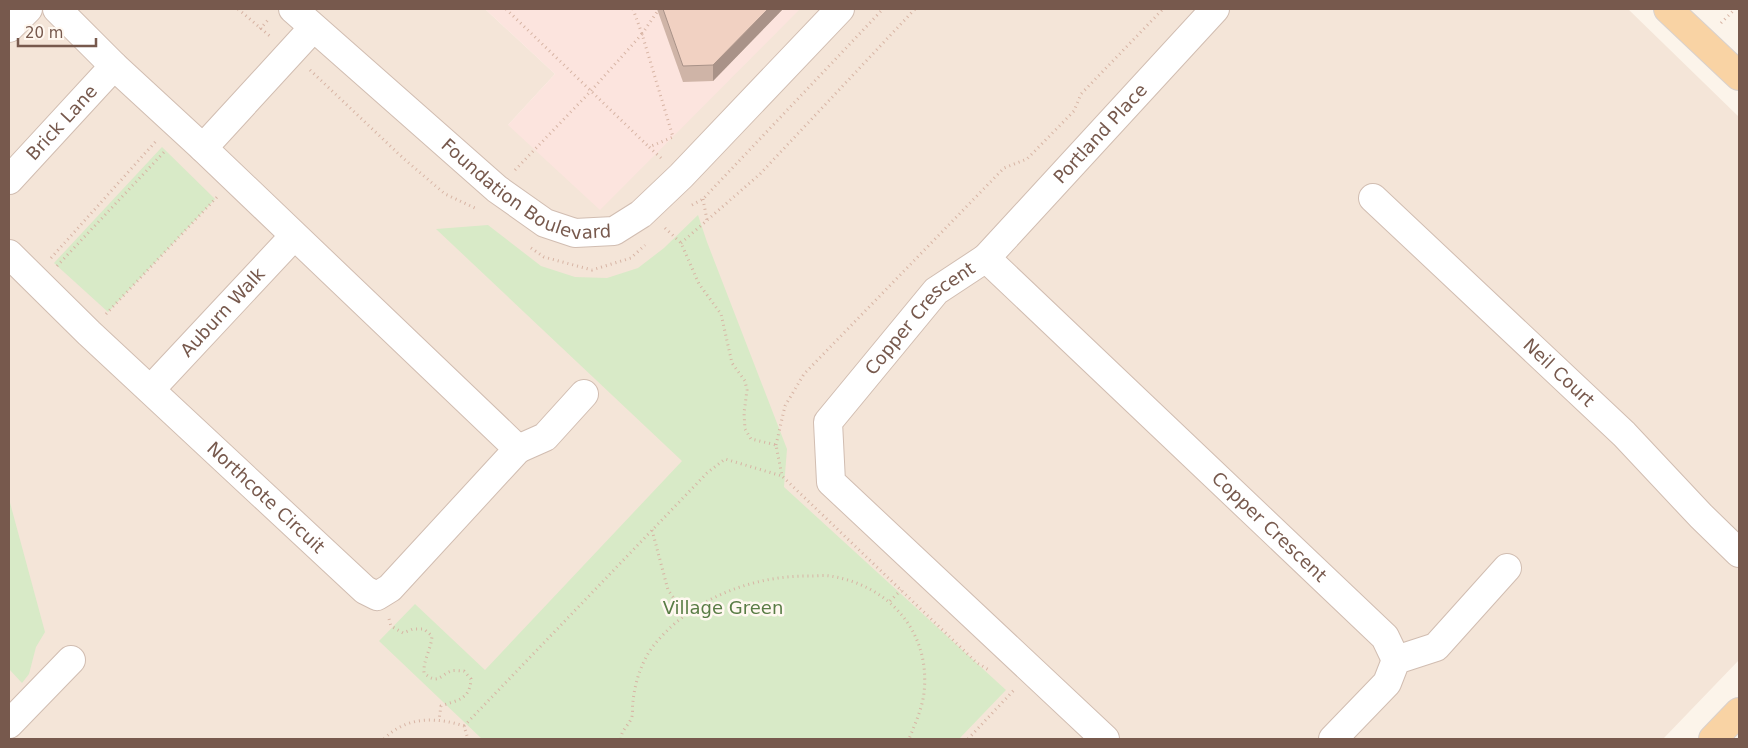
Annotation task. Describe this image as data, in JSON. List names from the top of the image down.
{
  "streets": {
    "street": [
      "Brick Lane",
      "Portland Place",
      "Foundation Boulevard",
      "Auburn Walk",
      "Copper Crescent",
      "Neil Court",
      "Northcote Circuit"
    ]
  },
  "crossings": [
    ["Portland Place", "Copper Crescent"],
    ["Auburn Walk", "Northcote Circuit"]
  ],
  "parks": ["Village Green"],
  "scale_bar": "20 m"
}
